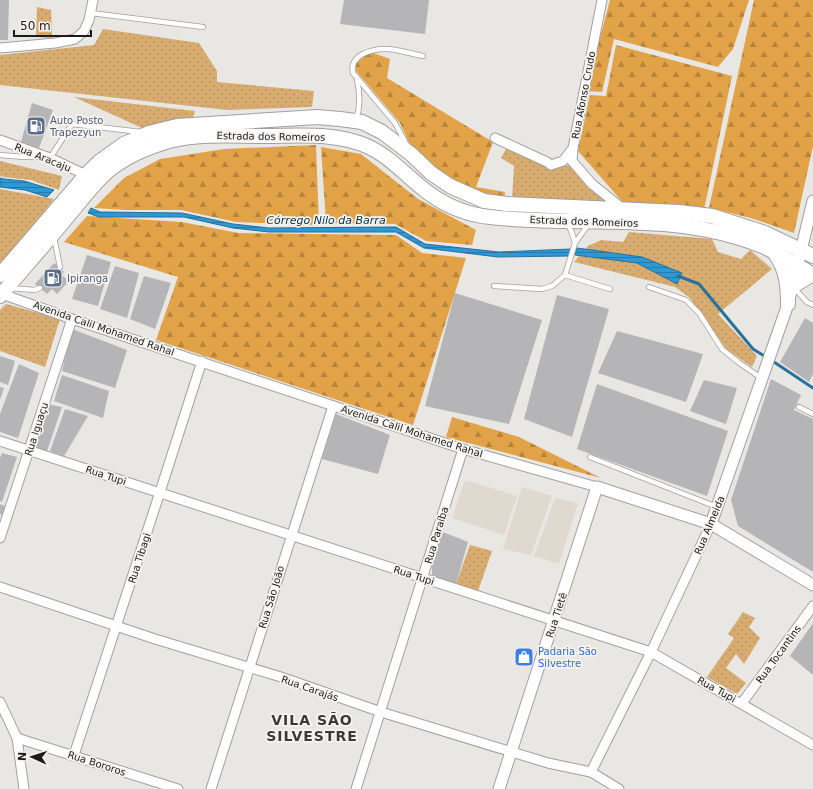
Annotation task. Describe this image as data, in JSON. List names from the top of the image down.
{
  "streets": {
    "main road": ["Estrada dos Romeiros"],
    "street": [
      "Rua Afonso Crudo",
      "Rua Aracaju",
      "Avenida Calil Mohamed Rahal",
      "Rua Iguaçu",
      "Rua Tupi",
      "Rua Almeida",
      "Rua Paraíba",
      "Rua Tibagi",
      "Rua São João",
      "Rua Tietê",
      "Rua Tocantins",
      "Rua Carajás",
      "Rua Bororos"
    ]
  },
  "crossings": [
    ["Estrada dos Romeiros", "Rua Aracaju"],
    ["Estrada dos Romeiros", "Avenida Calil Mohamed Rahal"],
    ["Estrada dos Romeiros", "Rua Almeida"],
    ["Avenida Calil Mohamed Rahal", "Rua Iguaçu"],
    ["Avenida Calil Mohamed Rahal", "Rua Almeida"],
    ["Avenida Calil Mohamed Rahal", "Rua Paraíba"],
    ["Avenida Calil Mohamed Rahal", "Rua Tibagi"],
    ["Avenida Calil Mohamed Rahal", "Rua São João"],
    ["Avenida Calil Mohamed Rahal", "Rua Tietê"],
    ["Rua Iguaçu", "Rua Tupi"],
    ["Rua Tupi", "Rua Almeida"],
    ["Rua Tupi", "Rua Paraíba"],
    ["Rua Tupi", "Rua Tibagi"],
    ["Rua Tupi", "Rua São João"],
    ["Rua Tupi", "Rua Tietê"],
    ["Rua Tupi", "Rua Tocantins"],
    ["Rua Almeida", "Rua Carajás"],
    ["Rua Paraíba", "Rua Carajás"],
    ["Rua Tibagi", "Rua Carajás"],
    ["Rua Tibagi", "Rua Bororos"],
    ["Rua São João", "Rua Carajás"],
    ["Rua Tietê", "Rua Carajás"]
  ],
  "districts": ["VILA SÃO SILVESTRE"],
  "water": ["Córrego Nilo da Barra"],
  "places": {
    "fuel station": ["Auto Posto Trapezyun", "Ipiranga"],
    "shop": ["Padaria São Silvestre"]
  },
  "scale_bar": "50 m",
  "north": "left"
}
